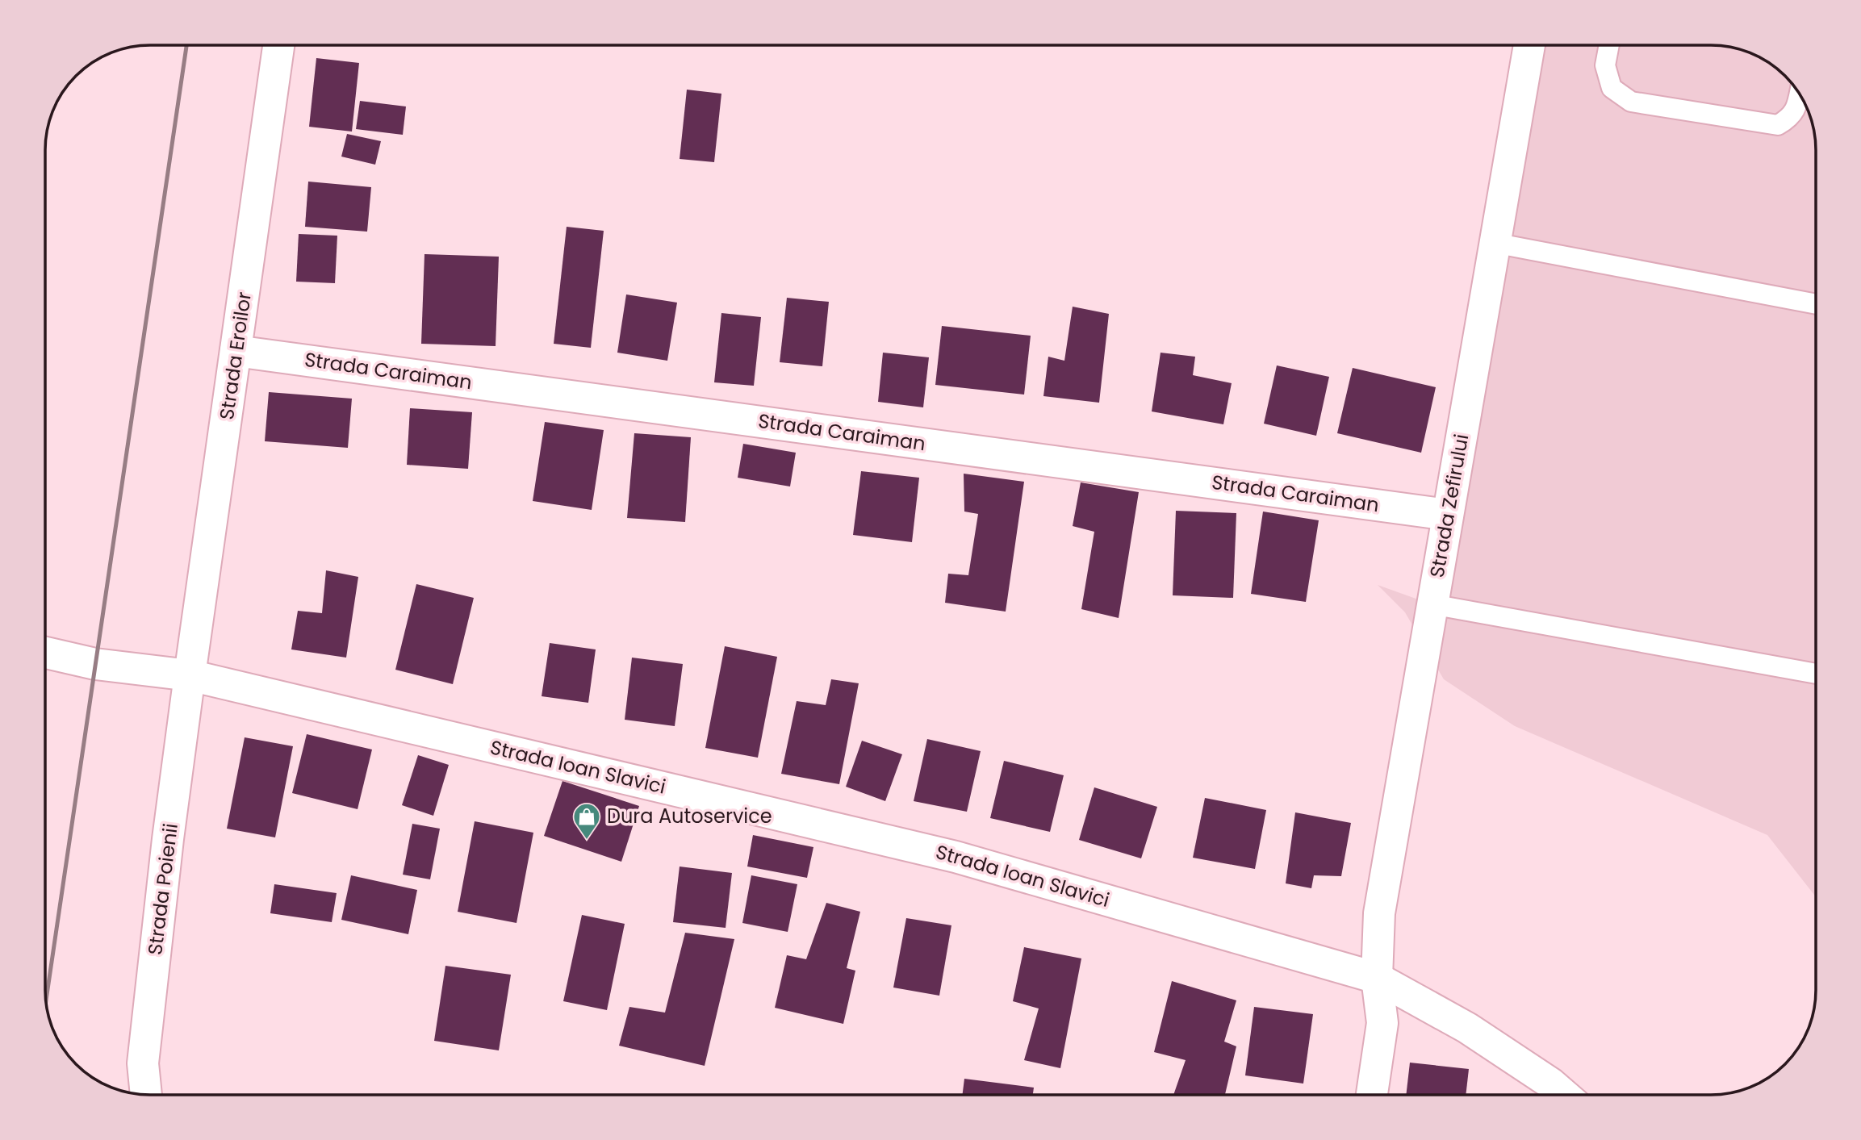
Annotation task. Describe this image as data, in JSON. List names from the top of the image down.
{
  "streets": {
    "street": [
      "Strada Eroilor",
      "Strada Caraiman",
      "Strada Zefirului",
      "Strada Ioan Slavici",
      "Strada Poienii"
    ]
  },
  "crossings": [
    ["Strada Eroilor", "Strada Caraiman"],
    ["Strada Eroilor", "Strada Ioan Slavici"],
    ["Strada Eroilor", "Strada Poienii"],
    ["Strada Caraiman", "Strada Zefirului"],
    ["Strada Zefirului", "Strada Ioan Slavici"],
    ["Strada Ioan Slavici", "Strada Poienii"]
  ],
  "places": {
    "shop": ["Dura Autoservice"]
  }
}
